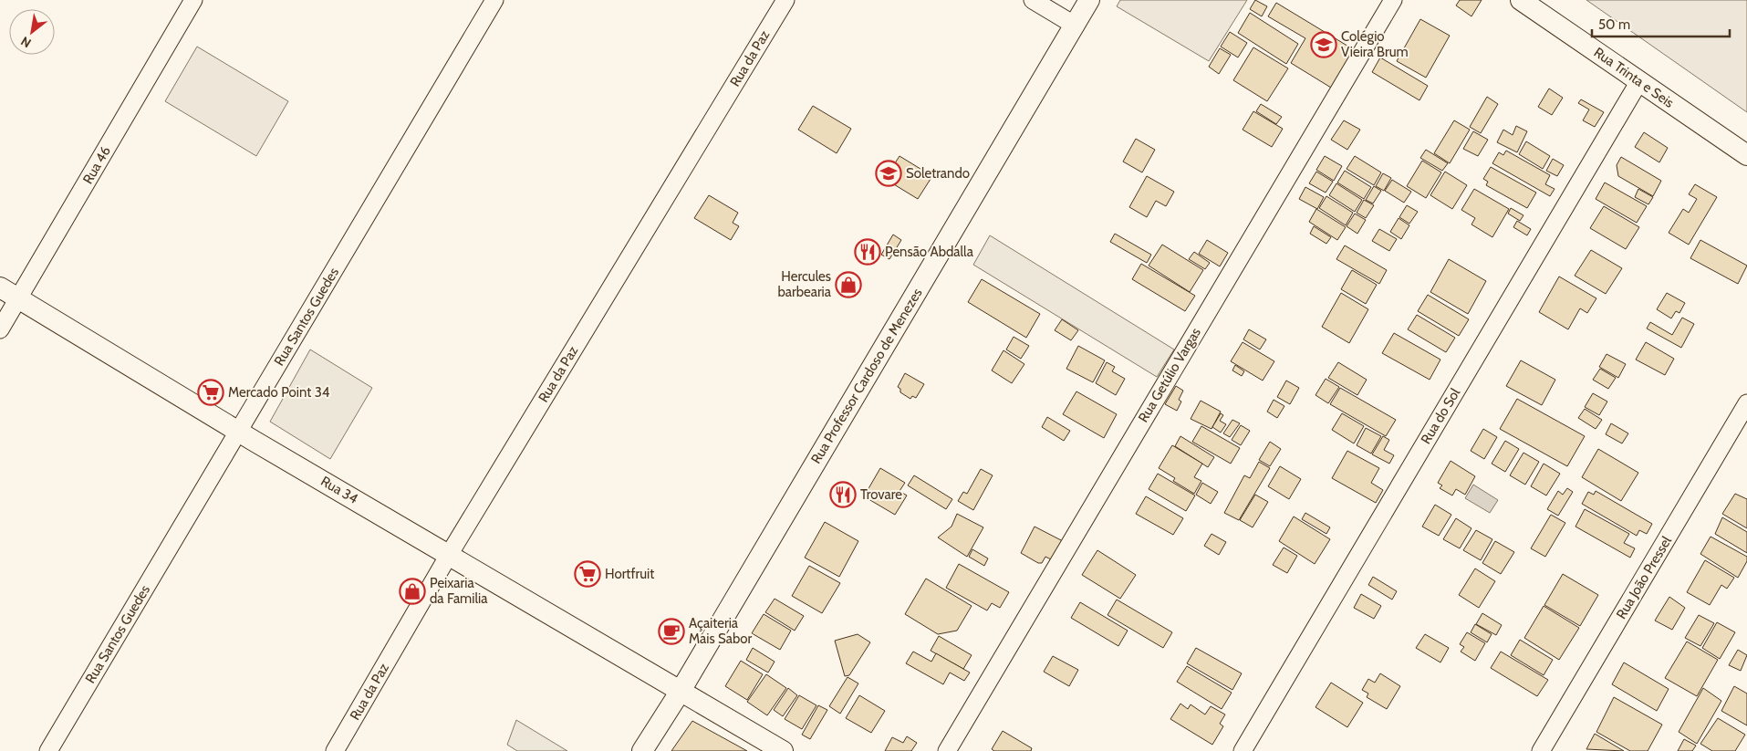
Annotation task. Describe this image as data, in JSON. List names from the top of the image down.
{
  "streets": {
    "street": [
      "Rua da Paz",
      "Rua Trinta e Seis",
      "Rua 46",
      "Rua Santos Guedes",
      "Rua Getúlio Vargas",
      "Rua Professor Cardoso de Menezes",
      "Rua do Sol",
      "Rua 34",
      "Rua João Pressel"
    ]
  },
  "crossings": [
    ["Rua da Paz", "Rua 34"],
    ["Rua Trinta e Seis", "Rua do Sol"],
    ["Rua 46", "Rua 34"],
    ["Rua Santos Guedes", "Rua 34"],
    ["Rua Professor Cardoso de Menezes", "Rua 34"]
  ],
  "places": {
    "school or university": ["Colégio Vieira Brum", "Soletrando"],
    "restaurant": ["Pensão Abdalla", "Trovare"],
    "shop": ["Hercules barbearia", "Peixaria da Familia"],
    "supermarket": ["Mercado Point 34", "Hortfruit"],
    "cafe": ["Açaiteria Mais Sabor"]
  },
  "scale_bar": "50 m",
  "north": "bottom left"
}
